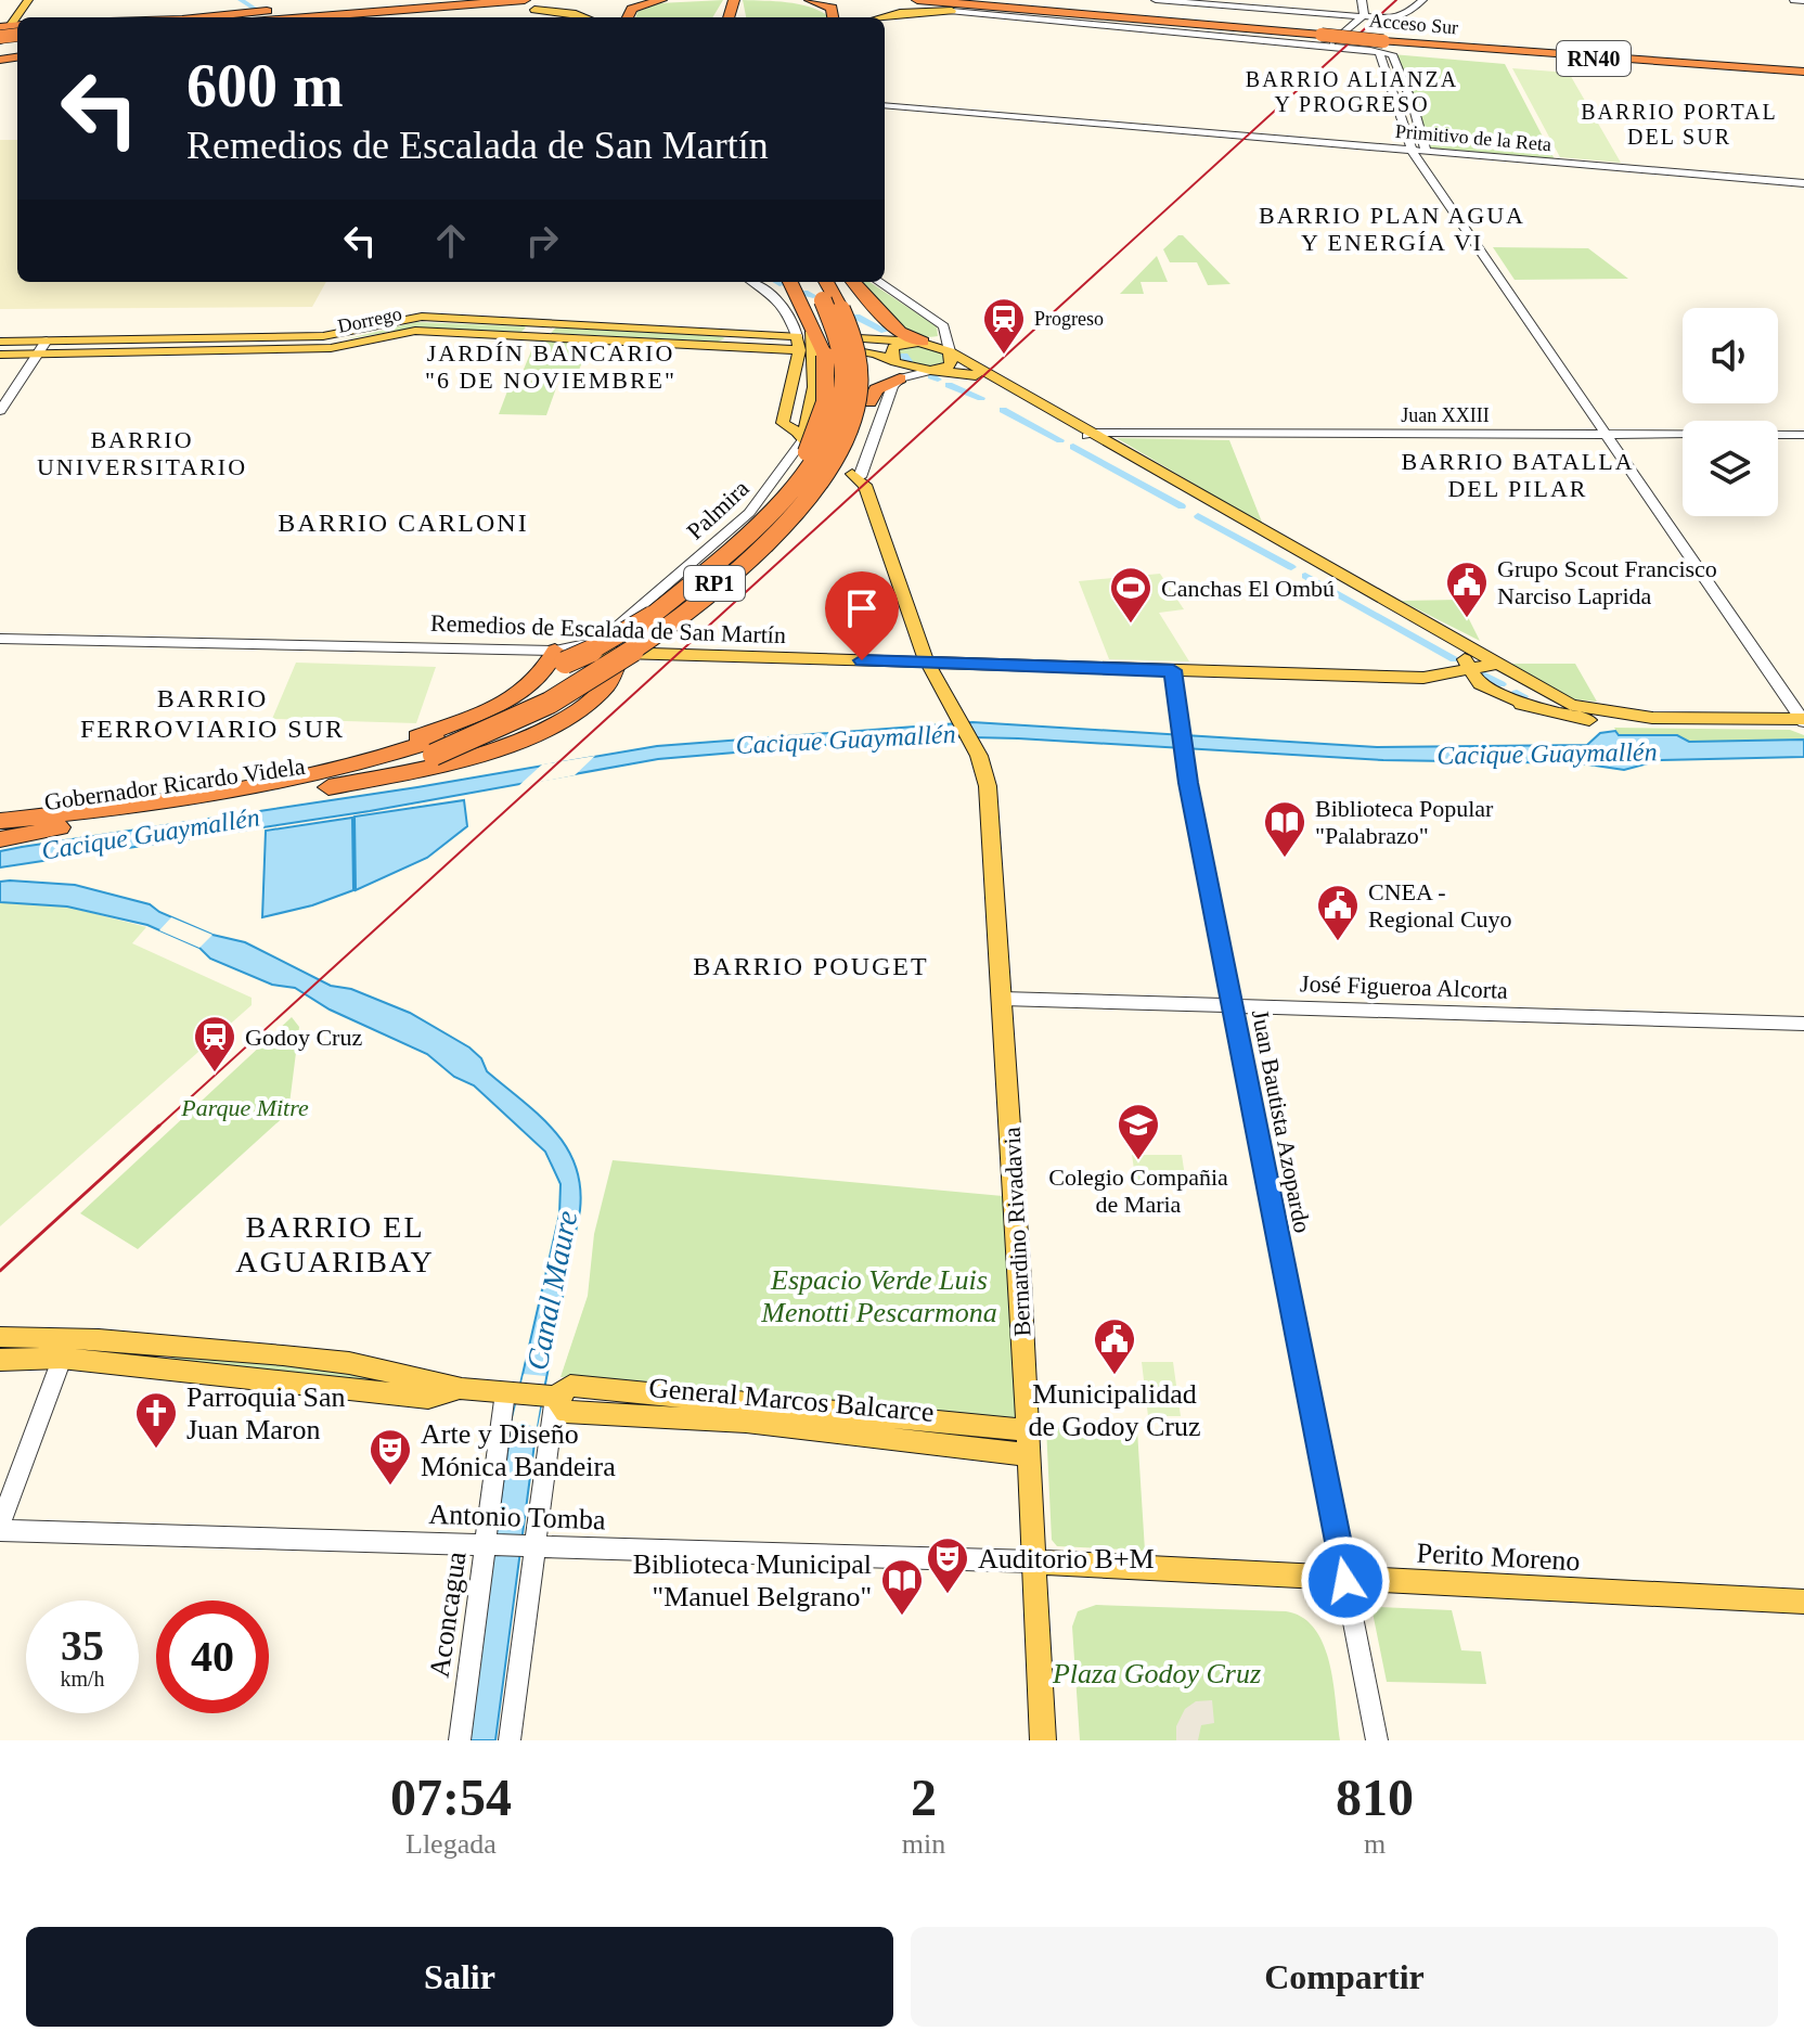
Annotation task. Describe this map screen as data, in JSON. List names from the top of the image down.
{
  "streets": {
    "highway": [
      "Acceso Sur",
      "RN40",
      "RP1",
      "Gobernador Ricardo Videla"
    ],
    "main road": [
      "Dorrego",
      "Palmira",
      "Remedios de Escalada de San Martín",
      "Bernardino Rivadavia",
      "General Marcos Balcarce",
      "Perito Moreno"
    ],
    "street": [
      "Primitivo de la Reta",
      "Juan XXIII",
      "José Figueroa Alcorta",
      "Juan Bautista Azopardo",
      "Antonio Tomba",
      "Aconcagua"
    ]
  },
  "crossings": [
    ["Dorrego", "Palmira"],
    ["Palmira", "Remedios de Escalada de San Martín"],
    ["Remedios de Escalada de San Martín", "Juan Bautista Azopardo"],
    ["Remedios de Escalada de San Martín", "Bernardino Rivadavia"],
    ["José Figueroa Alcorta", "Juan Bautista Azopardo"],
    ["José Figueroa Alcorta", "Bernardino Rivadavia"],
    ["Juan Bautista Azopardo", "Perito Moreno"],
    ["Bernardino Rivadavia", "General Marcos Balcarce"],
    ["Bernardino Rivadavia", "Antonio Tomba"],
    ["Bernardino Rivadavia", "Perito Moreno"],
    ["General Marcos Balcarce", "Aconcagua"],
    ["Antonio Tomba", "Perito Moreno"],
    ["Antonio Tomba", "Aconcagua"]
  ],
  "districts": [
    "BARRIO ALIANZA Y PROGRESO",
    "BARRIO PORTAL DEL SUR",
    "BARRIO PLAN AGUA Y ENERGÍA VI",
    "JARDÍN BANCARIO \"6 DE NOVIEMBRE\"",
    "BARRIO UNIVERSITARIO",
    "BARRIO BATALLA DEL PILAR",
    "BARRIO CARLONI",
    "BARRIO FERROVIARIO SUR",
    "BARRIO POUGET",
    "BARRIO EL AGUARIBAY"
  ],
  "water": ["Cacique Guaymallén", "Canal Maure"],
  "parks": ["Parque Mitre", "Espacio Verde Luis Menotti Pescarmona", "Plaza Godoy Cruz"],
  "places": {
    "station": ["Progreso", "Godoy Cruz"],
    "public building": ["Grupo Scout Francisco Narciso Laprida", "CNEA - Regional Cuyo", "Municipalidad de Godoy Cruz"],
    "sports": ["Canchas El Ombú"],
    "library": ["Biblioteca Popular \"Palabrazo\"", "Biblioteca Municipal \"Manuel Belgrano\""],
    "school or university": ["Colegio Compañia de Maria"],
    "church": ["Parroquia San Juan Maron"],
    "theatre": ["Arte y Diseño Mónica Bandeira", "Auditorio B+M"]
  },
  "page": {
    "turn": ["600 m", "Remedios de Escalada de San Martín"],
    "speed": "35 km/h",
    "limit": "40",
    "eta": [
      "07:54",
      "Llegada",
      "2",
      "min",
      "810",
      "m"
    ],
    "buttons": ["Salir", "Compartir"]
  }
}
